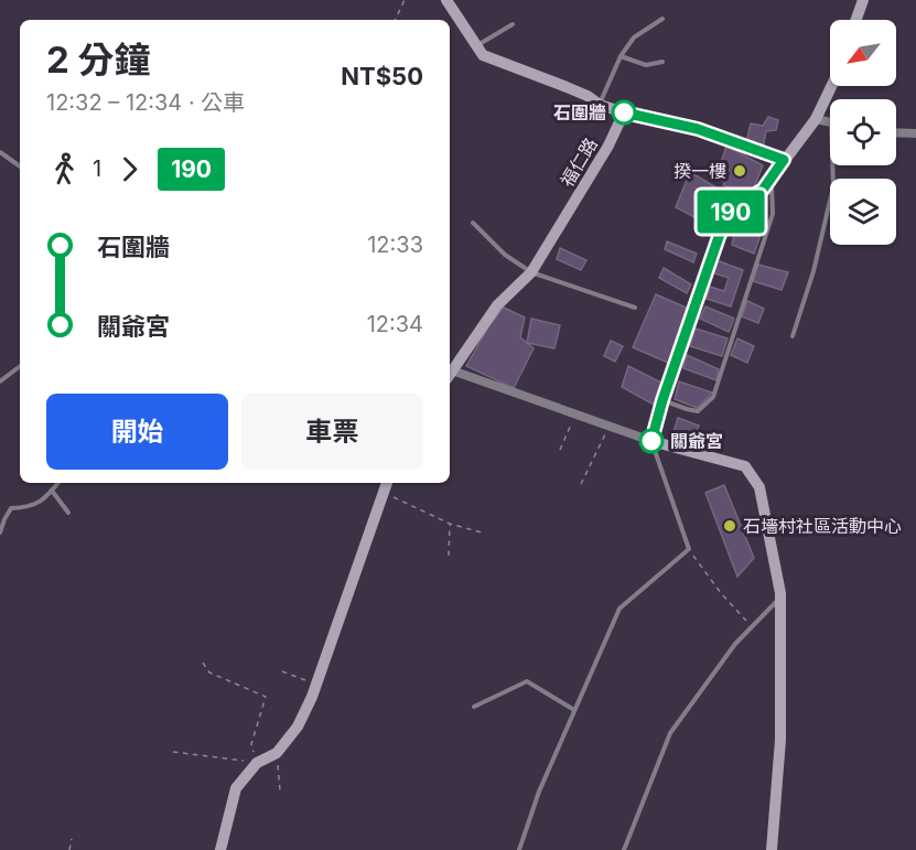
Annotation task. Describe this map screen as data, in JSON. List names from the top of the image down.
{
  "streets": {
    "street": ["福仁路"]
  },
  "places": [
    "石圍牆",
    "揆一樓",
    "關爺宮",
    "石墻村社區活動中心"
  ],
  "lines": ["bus line 190"],
  "north": "bottom left",
  "page": {
    "on_map": "190",
    "heading": ["2 分鐘", "12:32 – 12:34 · 公車", "NT$50"],
    "legs": ["1", "190"],
    "list": [
      {
        "name": "石圍牆",
        "value": "12:33"
      },
      {
        "name": "關爺宮",
        "value": "12:34"
      }
    ],
    "buttons": ["開始", "車票"]
  }
}
